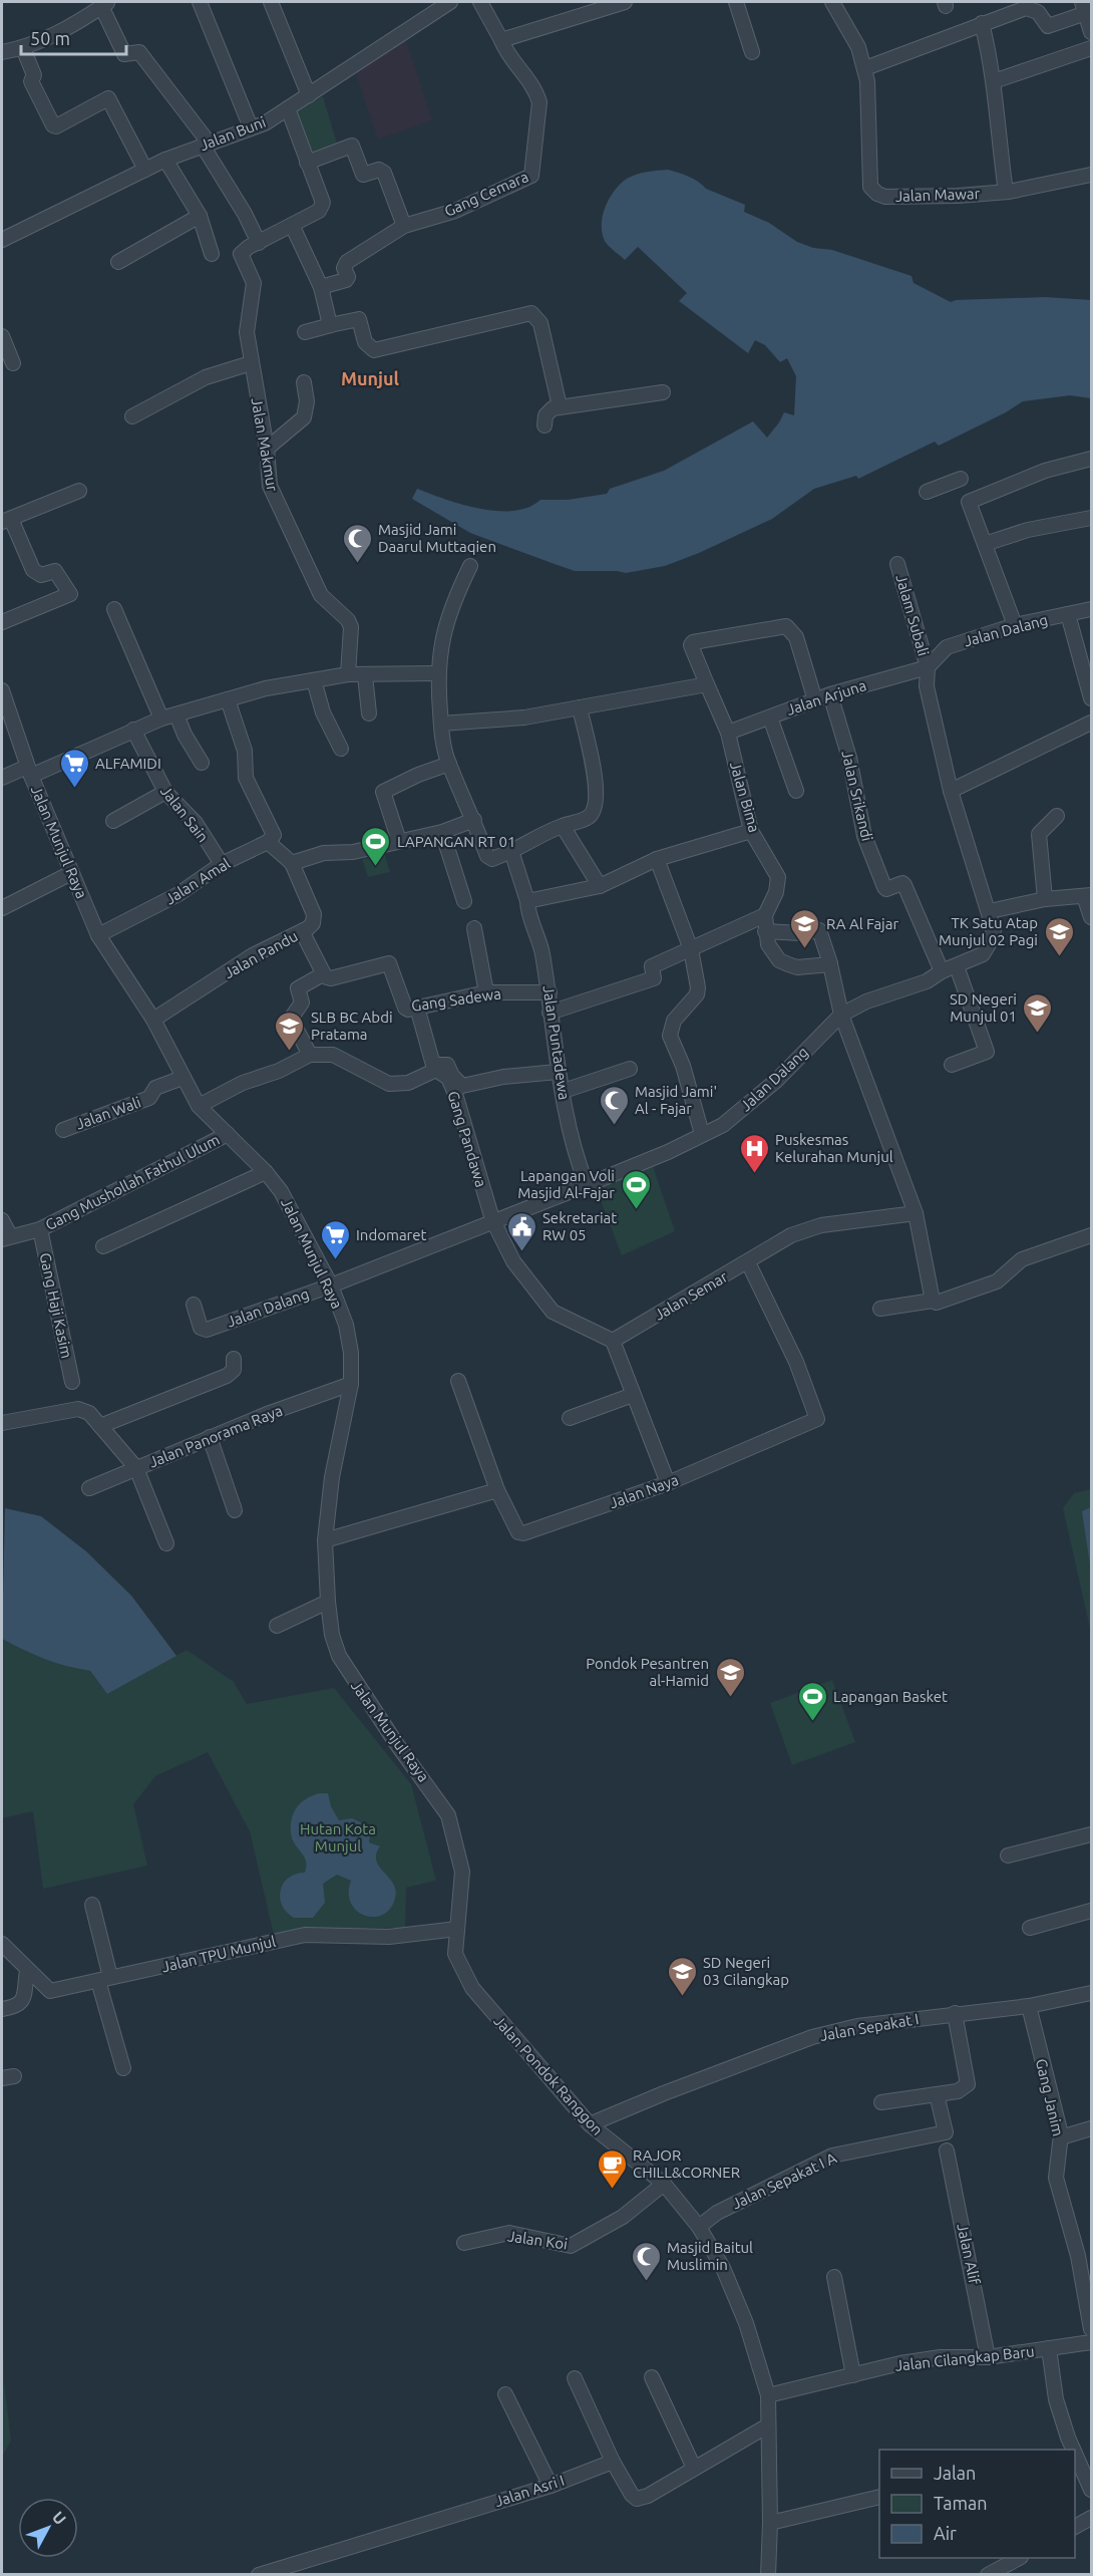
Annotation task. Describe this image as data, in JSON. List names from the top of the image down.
{
  "streets": {
    "street": [
      "Jalan Buni",
      "Gang Cemara",
      "Jalan Mawar",
      "Jalan Makmur",
      "Jalam Subali",
      "Jalan Dalang",
      "Jalan Arjuna",
      "Jalan Srikandi",
      "Jalan Bima",
      "Jalan Sain",
      "Jalan Munjul Raya",
      "Jalan Amal",
      "Jalan Pandu",
      "Gang Sadewa",
      "Jalan Puntadewa",
      "Jalan Wali",
      "Gang Pandawa",
      "Gang Mushollah Fathul Ulum",
      "Jalan Semar",
      "Gang Haji Kasim",
      "Jalan Panorama Raya",
      "Jalan Naya",
      "Jalan TPU Munjul",
      "Jalan Sepakat I",
      "Jalan Pondok Ranggon",
      "Gang Janim",
      "Jalan Sepakat I A",
      "Jalan Koi",
      "Jalan Alif",
      "Jalan Cilangkap Baru",
      "Jalan Asri I"
    ]
  },
  "crossings": [
    ["Jalam Subali", "Jalan Dalang"],
    ["Jalam Subali", "Jalan Arjuna"],
    ["Jalan Dalang", "Jalan Arjuna"],
    ["Jalan Dalang", "Jalan Srikandi"],
    ["Jalan Dalang", "Jalan Munjul Raya"],
    ["Jalan Dalang", "Jalan Puntadewa"],
    ["Jalan Dalang", "Gang Pandawa"],
    ["Jalan Arjuna", "Jalan Srikandi"],
    ["Jalan Arjuna", "Jalan Bima"],
    ["Jalan Sain", "Jalan Amal"],
    ["Jalan Munjul Raya", "Jalan Amal"],
    ["Jalan Munjul Raya", "Jalan Pandu"],
    ["Jalan Munjul Raya", "Jalan Wali"],
    ["Jalan Munjul Raya", "Gang Mushollah Fathul Ulum"],
    ["Jalan Munjul Raya", "Jalan Panorama Raya"],
    ["Jalan Munjul Raya", "Jalan TPU Munjul"],
    ["Jalan Munjul Raya", "Jalan Pondok Ranggon"],
    ["Gang Sadewa", "Jalan Puntadewa"],
    ["Gang Sadewa", "Gang Pandawa"],
    ["Gang Mushollah Fathul Ulum", "Gang Haji Kasim"],
    ["Jalan Semar", "Jalan Naya"],
    ["Jalan TPU Munjul", "Jalan Pondok Ranggon"],
    ["Jalan Sepakat I", "Jalan Pondok Ranggon"],
    ["Jalan Sepakat I", "Gang Janim"],
    ["Jalan Pondok Ranggon", "Jalan Sepakat I A"],
    ["Jalan Pondok Ranggon", "Jalan Koi"],
    ["Jalan Pondok Ranggon", "Jalan Cilangkap Baru"],
    ["Jalan Alif", "Jalan Cilangkap Baru"]
  ],
  "districts": ["Munjul"],
  "parks": ["Hutan Kota Munjul"],
  "places": {
    "mosque": ["Masjid Jami Daarul Muttaqien", "Masjid Jami' Al - Fajar", "Masjid Baitul Muslimin"],
    "supermarket": ["ALFAMIDI", "Indomaret"],
    "sports": ["LAPANGAN RT 01", "Lapangan Voli Masjid Al-Fajar", "Lapangan Basket"],
    "school or university": [
      "RA Al Fajar",
      "TK Satu Atap Munjul 02 Pagi",
      "SD Negeri Munjul 01",
      "SLB BC Abdi Pratama",
      "Pondok Pesantren al-Hamid",
      "SD Negeri 03 Cilangkap"
    ],
    "hospital": ["Puskesmas Kelurahan Munjul"],
    "public building": ["Sekretariat RW 05"],
    "cafe": ["RAJOR CHILL&CORNER"]
  },
  "legend": ["Jalan", "Taman", "Air"],
  "scale_bar": "50 m",
  "north": "top right"
}
